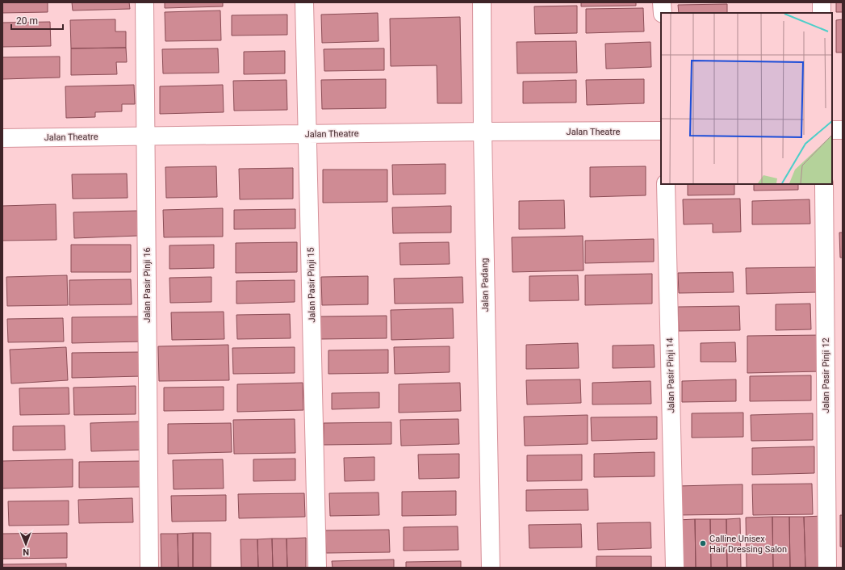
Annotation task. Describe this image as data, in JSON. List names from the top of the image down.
{
  "streets": {
    "street": [
      "Jalan Theatre",
      "Jalan Pasir Pinji 16",
      "Jalan Pasir Pinji 15",
      "Jalan Padang",
      "Jalan Pasir Pinji 14",
      "Jalan Pasir Pinji 12"
    ]
  },
  "crossings": [
    ["Jalan Theatre", "Jalan Pasir Pinji 16"],
    ["Jalan Theatre", "Jalan Pasir Pinji 15"],
    ["Jalan Theatre", "Jalan Padang"]
  ],
  "places": ["Calline Unisex Hair Dressing Salon"],
  "scale_bar": "20 m",
  "north": "bottom"
}
